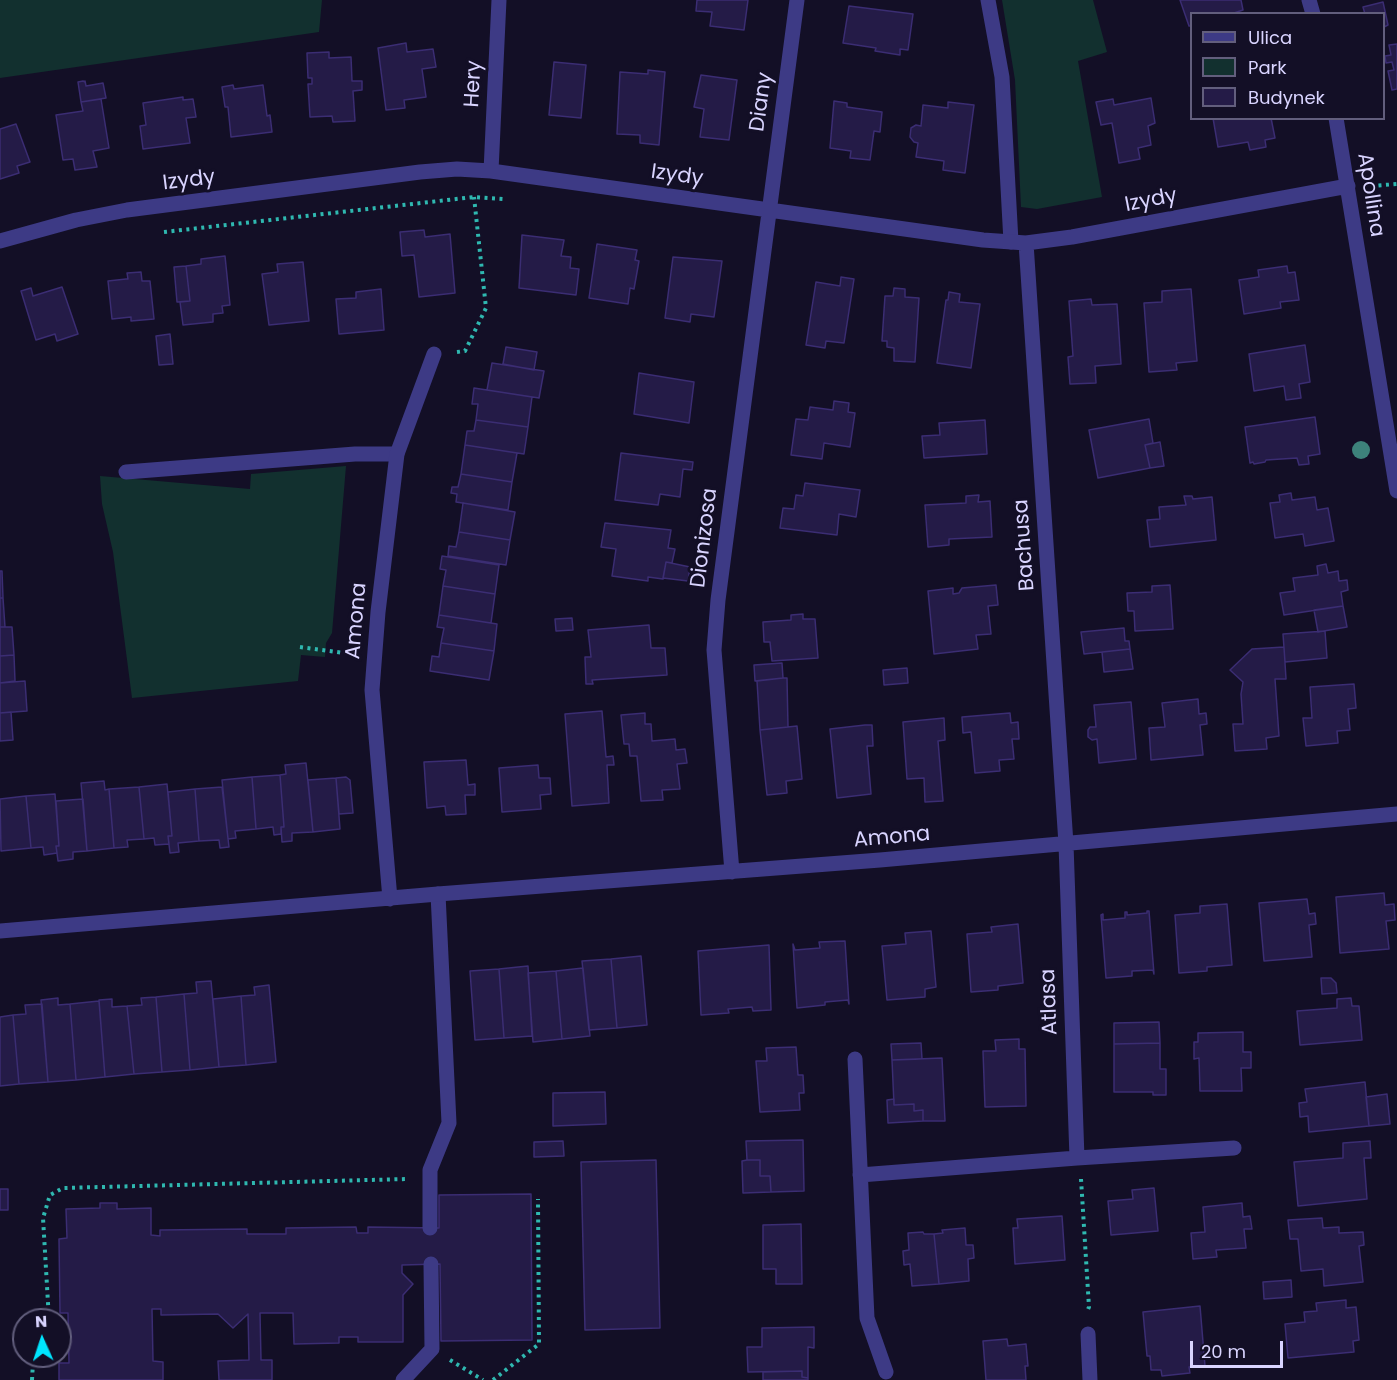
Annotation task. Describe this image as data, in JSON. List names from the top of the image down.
{
  "streets": {
    "street": [
      "Hery",
      "Diany",
      "Izydy",
      "Apollina",
      "Dionizosa",
      "Bachusa",
      "Amona",
      "Atlasa"
    ]
  },
  "crossings": [
    ["Hery", "Izydy"],
    ["Diany", "Izydy"],
    ["Diany", "Dionizosa"],
    ["Izydy", "Apollina"],
    ["Izydy", "Dionizosa"],
    ["Izydy", "Bachusa"],
    ["Dionizosa", "Amona"],
    ["Bachusa", "Amona"],
    ["Bachusa", "Atlasa"],
    ["Amona", "Atlasa"]
  ],
  "legend": ["Ulica", "Park", "Budynek"],
  "scale_bar": "20 m",
  "north": "top"
}
